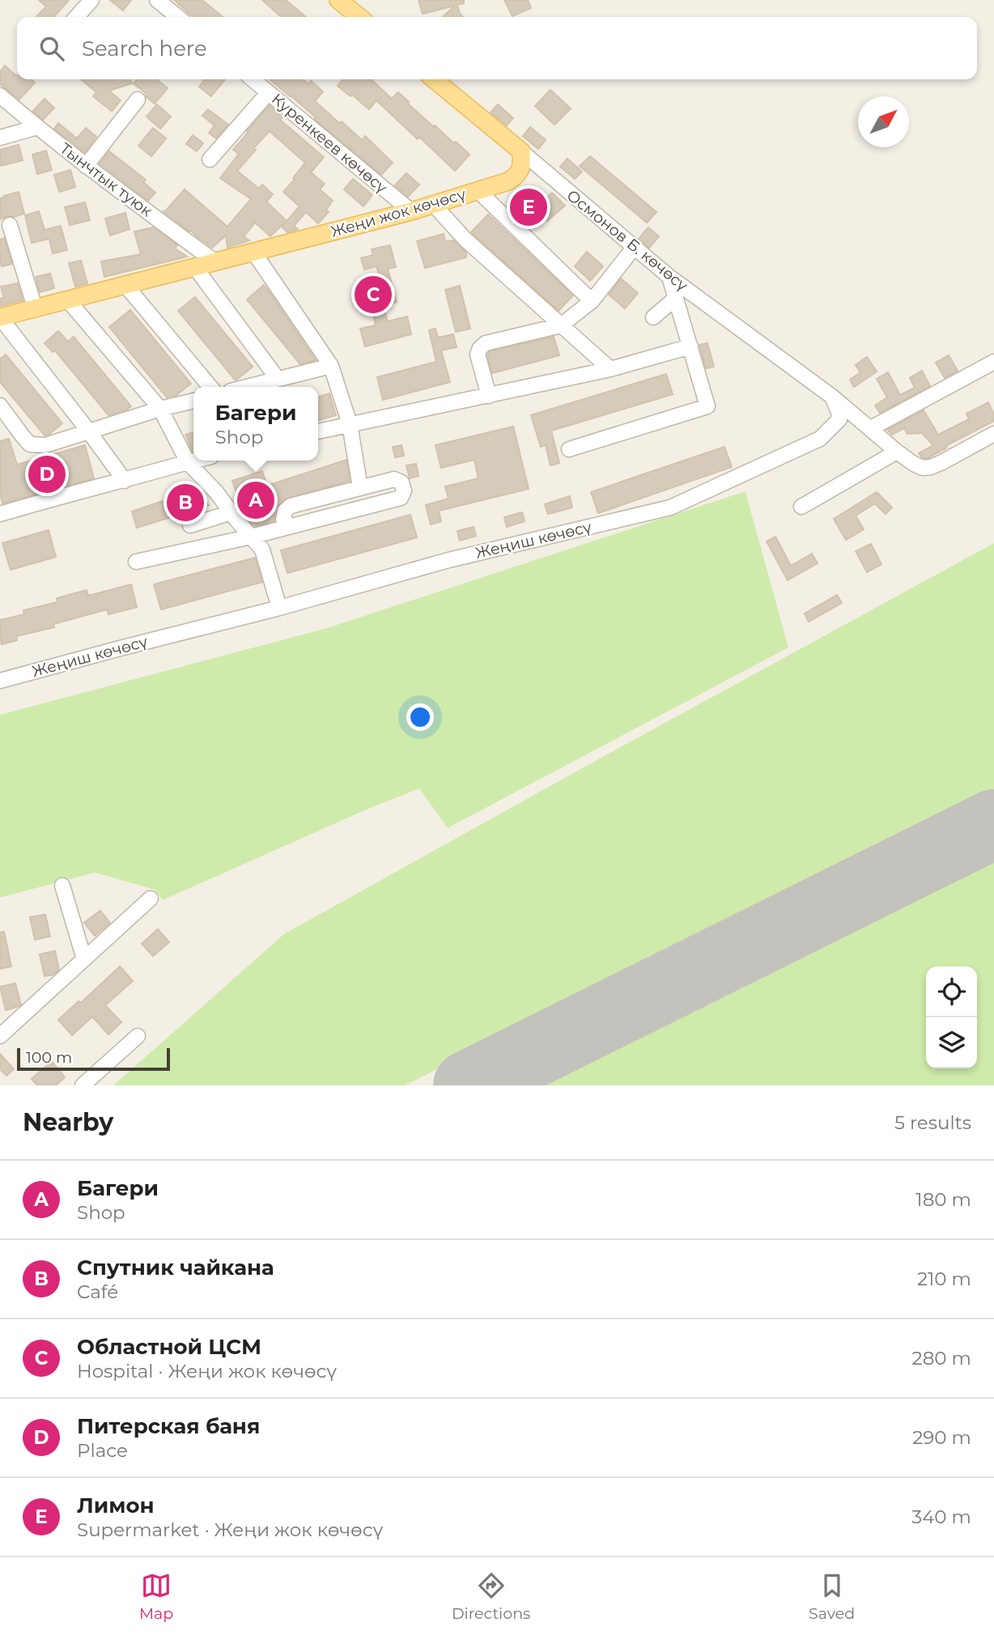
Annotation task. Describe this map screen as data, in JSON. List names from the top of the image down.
{
  "streets": {
    "main road": ["Жеңи жок көчөсү", "Осмонов Б. көчөсү"],
    "street": ["Куренкеев көчөсү", "Тынчтык туюк", "Жеңиш көчөсү"]
  },
  "crossings": [
    ["Куренкеев көчөсү", "Жеңи жок көчөсү"],
    ["Тынчтык туюк", "Жеңи жок көчөсү"],
    ["Жеңи жок көчөсү", "Осмонов Б. көчөсү"],
    ["Осмонов Б. көчөсү", "Жеңиш көчөсү"]
  ],
  "scale_bar": "100 m",
  "north": "top right",
  "page": {
    "search": "Search here",
    "pins": [
      "E",
      "C",
      "D",
      "A",
      "B"
    ],
    "popup": ["Багери", "Shop"],
    "scale": "100 m",
    "heading": ["Nearby", "5 results"],
    "list": [
      {
        "mark": "A",
        "name": "Багери",
        "note": "Shop",
        "value": "180 m"
      },
      {
        "mark": "B",
        "name": "Спутник чайкана",
        "note": "Café",
        "value": "210 m"
      },
      {
        "mark": "C",
        "name": "Областной ЦСМ",
        "note": "Hospital · Жеңи жок көчөсү",
        "value": "280 m"
      },
      {
        "mark": "D",
        "name": "Питерская баня",
        "note": "Place",
        "value": "290 m"
      },
      {
        "mark": "E",
        "name": "Лимон",
        "note": "Supermarket · Жеңи жок көчөсү",
        "value": "340 m"
      }
    ],
    "nav": ["Map", "Directions", "Saved"]
  }
}
